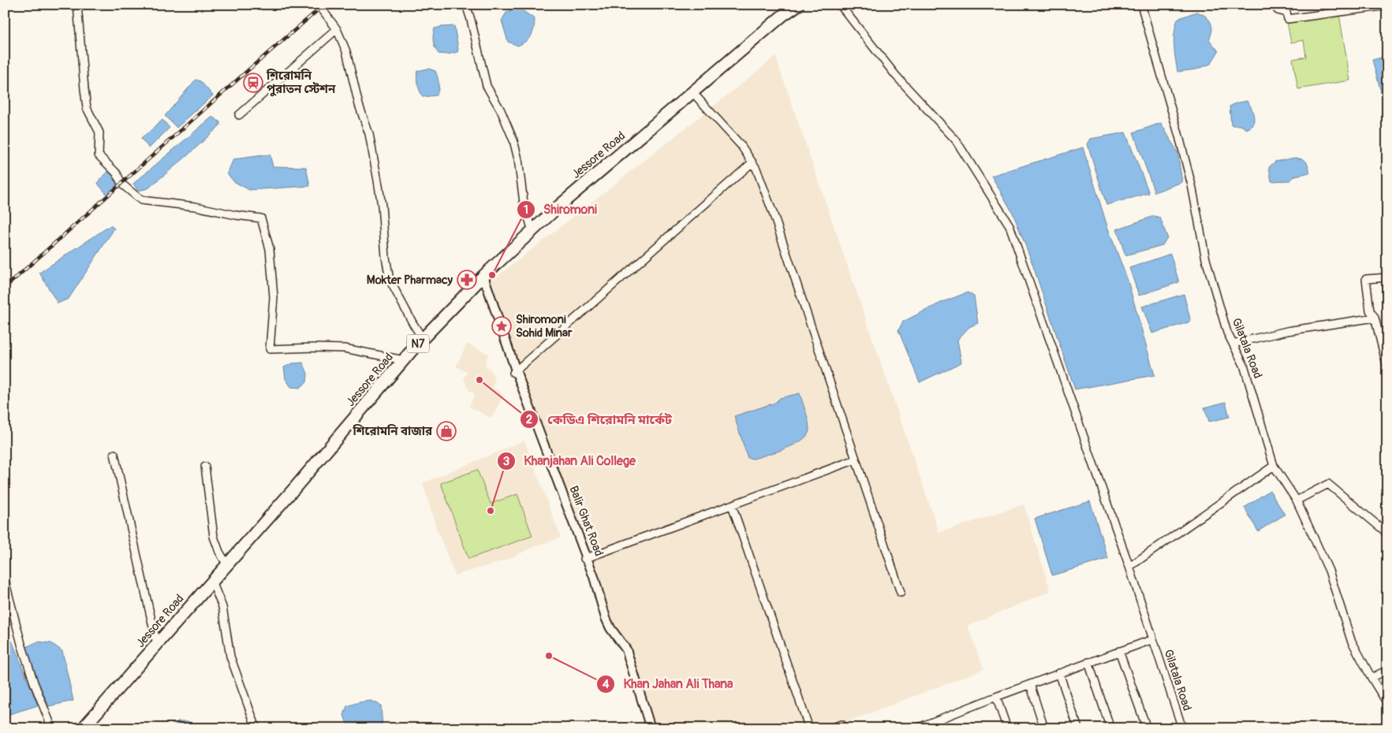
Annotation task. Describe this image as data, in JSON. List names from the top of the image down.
{
  "streets": {
    "highway": ["Jessore Road", "N7"],
    "street": ["Gilatala Road", "Balir Ghat Road"]
  },
  "crossings": [
    ["Jessore Road", "Balir Ghat Road"]
  ],
  "places": {
    "station": ["শিরোমনি পুরাতন স্টেশন"],
    "other": [
      "Shiromoni",
      "কেডিএ শিরোমনি মার্কেট",
      "Khanjahan Ali College",
      "Khan Jahan Ali Thana"
    ],
    "pharmacy": ["Mokter Pharmacy"],
    "place": ["Shiromoni Sohid Minar"],
    "shop": ["শিরোমনি বাজার"]
  }
}
